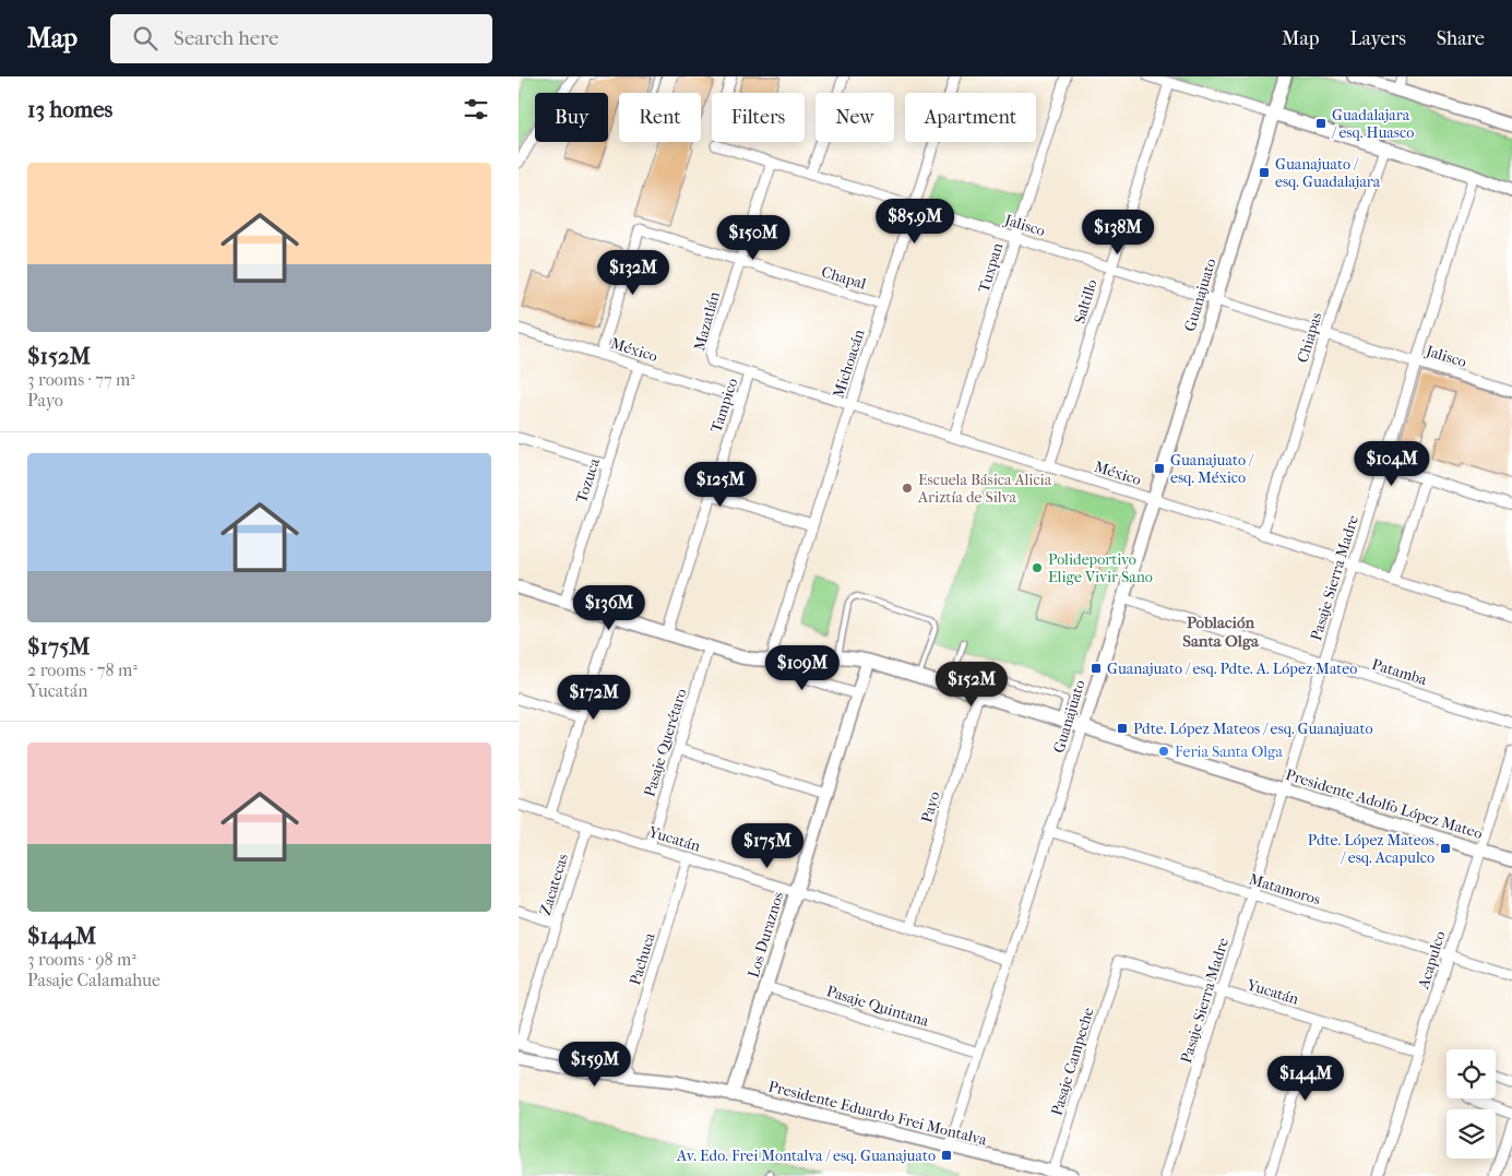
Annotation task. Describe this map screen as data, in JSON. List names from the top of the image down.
{
  "streets": {
    "street": [
      "Jalisco",
      "Tuxpan",
      "Chapal",
      "Guanajuato",
      "Saltillo",
      "Mazatlán",
      "Chiapas",
      "México",
      "Michoacán",
      "Tampico",
      "Tozuca",
      "Pasaje Sierra Madre",
      "Patamba",
      "Pasaje Querétaro",
      "Presidente Adolfo López Mateo",
      "Payo",
      "Yucatán",
      "Zacatecas",
      "Matamoros",
      "Los Duraznos",
      "Pachuca",
      "Acapulco",
      "Pasaje Quintana",
      "Pasaje Campeche",
      "Presidente Eduardo Frei Montalva"
    ]
  },
  "crossings": [
    ["Jalisco", "Tuxpan"],
    ["Jalisco", "Guanajuato"],
    ["Jalisco", "Saltillo"],
    ["Jalisco", "Mazatlán"],
    ["Jalisco", "Chiapas"],
    ["Jalisco", "Michoacán"],
    ["Jalisco", "Pasaje Sierra Madre"],
    ["Tuxpan", "México"],
    ["Chapal", "Mazatlán"],
    ["Chapal", "México"],
    ["Chapal", "Michoacán"],
    ["Guanajuato", "México"],
    ["Guanajuato", "Patamba"],
    ["Guanajuato", "Presidente Adolfo López Mateo"],
    ["Guanajuato", "Yucatán"],
    ["Guanajuato", "Matamoros"],
    ["Guanajuato", "Pasaje Quintana"],
    ["Guanajuato", "Presidente Eduardo Frei Montalva"],
    ["Saltillo", "México"],
    ["Mazatlán", "México"],
    ["Chiapas", "México"],
    ["México", "Michoacán"],
    ["México", "Tampico"],
    ["México", "Tozuca"],
    ["México", "Pasaje Sierra Madre"],
    ["Michoacán", "Presidente Adolfo López Mateo"],
    ["Tampico", "Presidente Adolfo López Mateo"],
    ["Tozuca", "Presidente Adolfo López Mateo"],
    ["Pasaje Sierra Madre", "Patamba"],
    ["Pasaje Sierra Madre", "Presidente Adolfo López Mateo"],
    ["Pasaje Sierra Madre", "Yucatán"],
    ["Pasaje Sierra Madre", "Matamoros"],
    ["Pasaje Querétaro", "Presidente Adolfo López Mateo"],
    ["Pasaje Querétaro", "Yucatán"],
    ["Presidente Adolfo López Mateo", "Payo"],
    ["Presidente Adolfo López Mateo", "Los Duraznos"],
    ["Presidente Adolfo López Mateo", "Acapulco"],
    ["Payo", "Yucatán"],
    ["Yucatán", "Zacatecas"],
    ["Yucatán", "Los Duraznos"],
    ["Yucatán", "Pachuca"],
    ["Yucatán", "Acapulco"],
    ["Yucatán", "Pasaje Campeche"],
    ["Zacatecas", "Presidente Eduardo Frei Montalva"],
    ["Matamoros", "Acapulco"],
    ["Los Duraznos", "Pasaje Quintana"],
    ["Los Duraznos", "Presidente Eduardo Frei Montalva"],
    ["Pachuca", "Presidente Eduardo Frei Montalva"],
    ["Pasaje Campeche", "Presidente Eduardo Frei Montalva"]
  ],
  "districts": ["Población Santa Olga"],
  "places": {
    "transit": [
      "Guadalajara / esq. Huasco",
      "Guanajuato / esq. Guadalajara",
      "Guanajuato / esq. México",
      "Guanajuato / esq. Pdte. A. López Mateo",
      "Pdte. López Mateos / esq. Guanajuato",
      "Pdte. López Mateos / esq. Acapulco",
      "Av. Edo. Frei Montalva / esq. Guanajuato"
    ],
    "other": ["Escuela Básica Alicia Ariztía de Silva", "Polideportivo Elige Vivir Sano", "Feria Santa Olga"]
  },
  "page": {
    "header": "Map",
    "search": "Search here",
    "nav": ["Map", "Layers", "Share"],
    "heading": "13 homes",
    "chip": [
      "Buy",
      "Rent",
      "Filters",
      "New",
      "Apartment"
    ],
    "list": [
      {
        "name": "$152M",
        "note": "3 rooms · 77 m² · Payo"
      },
      {
        "name": "$175M",
        "note": "2 rooms · 78 m² · Yucatán"
      },
      {
        "name": "$144M",
        "note": "3 rooms · 98 m² · Pasaje Calamahue"
      }
    ],
    "price": [
      "$85.9M",
      "$138M",
      "$150M",
      "$132M",
      "$104M",
      "$125M",
      "$136M",
      "$109M",
      "$152M",
      "$172M",
      "$175M",
      "$159M",
      "$144M"
    ]
  }
}
